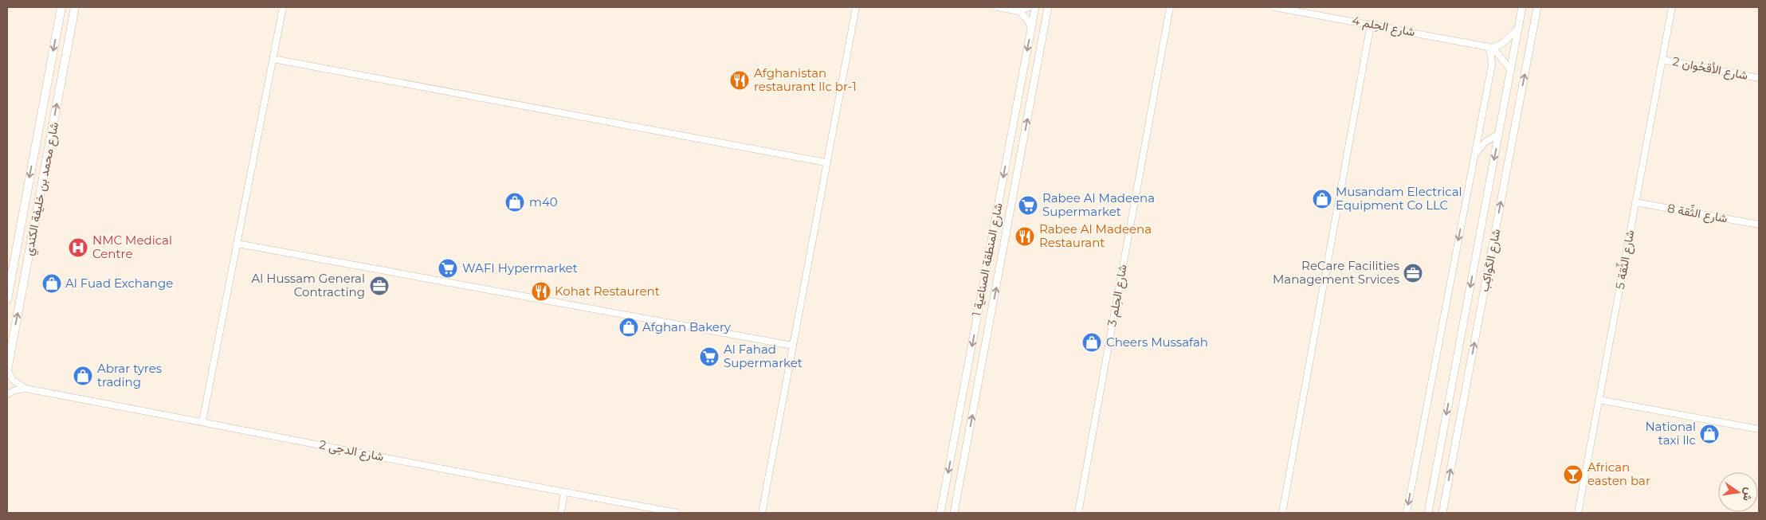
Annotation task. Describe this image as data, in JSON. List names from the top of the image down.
{
  "streets": {
    "main road": ["شارع محمد بن خليفة الكندي"],
    "street": [
      "شارع الحِلم 4",
      "شارع الأقحُوان 2",
      "شارع الثِّقة 8",
      "شارع المنطقة الصناعية 1",
      "شارع الثِّقة 5",
      "شارع الكَواكِب",
      "شارع الحِلم 3",
      "شارع الدجى 2"
    ]
  },
  "crossings": [
    ["شارع الأقحُوان 2", "شارع الثِّقة 5"],
    ["شارع الثِّقة 8", "شارع الثِّقة 5"]
  ],
  "places": {
    "restaurant": ["Afghanistan restaurant llc br-1", "Rabee Al Madeena Restaurant", "Kohat Restaurent"],
    "shop": [
      "Musandam Electrical Equipment Co LLC",
      "m40",
      "Al Fuad Exchange",
      "Afghan Bakery",
      "Cheers Mussafah",
      "Abrar tyres trading",
      "National taxi llc"
    ],
    "supermarket": ["Rabee Al Madeena Supermarket", "WAFI Hypermarket", "Al Fahad Supermarket"],
    "hospital": ["NMC Medical Centre"],
    "office": ["ReCare Facilities Management Srvices", "Al Hussam General Contracting"],
    "bar": ["African easten bar"]
  },
  "north": "right"
}
